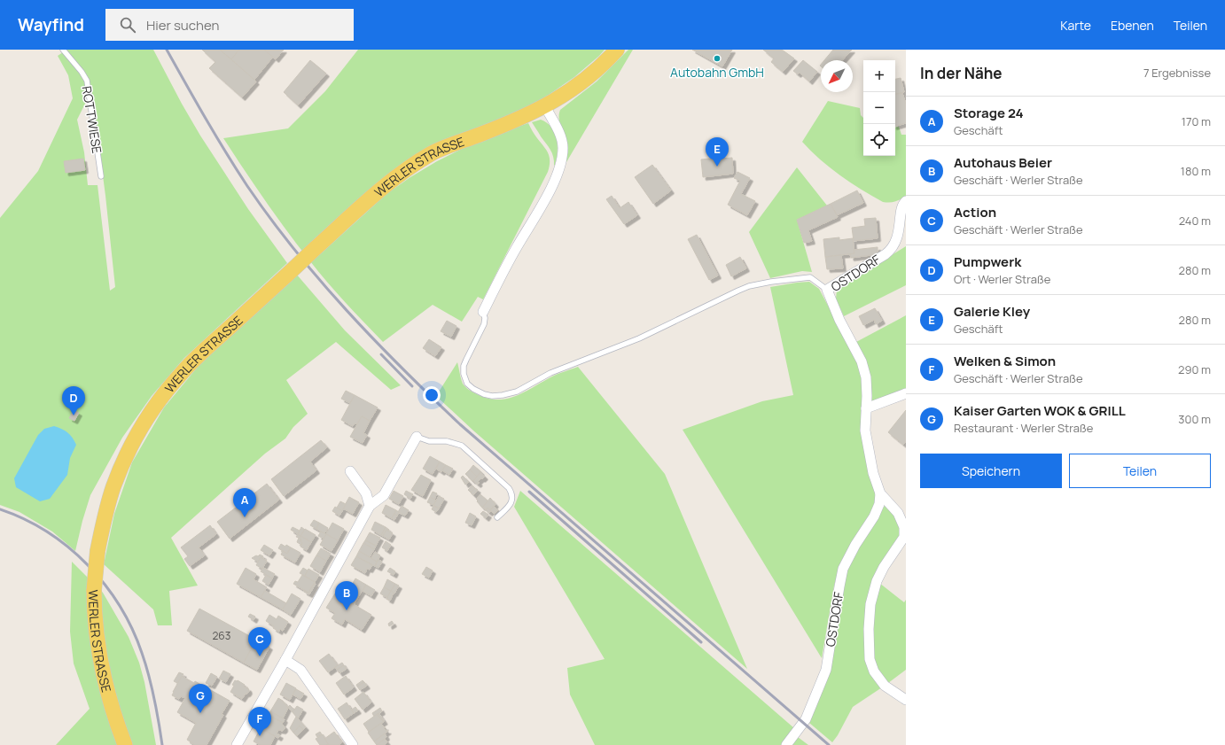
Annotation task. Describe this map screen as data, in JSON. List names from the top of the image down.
{
  "streets": {
    "main road": ["WERLER STRASSE"],
    "street": ["OSTDORF"],
    "lane": ["ROTTWIESE"]
  },
  "places": ["Autobahn GmbH"],
  "house_numbers": ["263"],
  "north": "bottom left",
  "page": {
    "header": "Wayfind",
    "search": "Hier suchen",
    "nav": ["Karte", "Ebenen", "Teilen"],
    "heading": ["In der Nähe", "7 Ergebnisse"],
    "map_buttons": ["+", "−"],
    "list": [
      {
        "mark": "A",
        "name": "Storage 24",
        "note": "Geschäft",
        "value": "170 m"
      },
      {
        "mark": "B",
        "name": "Autohaus Beier",
        "note": "Geschäft · Werler Straße",
        "value": "180 m"
      },
      {
        "mark": "C",
        "name": "Action",
        "note": "Geschäft · Werler Straße",
        "value": "240 m"
      },
      {
        "mark": "D",
        "name": "Pumpwerk",
        "note": "Ort · Werler Straße",
        "value": "280 m"
      },
      {
        "mark": "E",
        "name": "Galerie Kley",
        "note": "Geschäft",
        "value": "280 m"
      },
      {
        "mark": "F",
        "name": "Welken & Simon",
        "note": "Geschäft · Werler Straße",
        "value": "290 m"
      },
      {
        "mark": "G",
        "name": "Kaiser Garten WOK & GRILL",
        "note": "Restaurant · Werler Straße",
        "value": "300 m"
      }
    ],
    "pins": [
      "E",
      "D",
      "A",
      "B",
      "C",
      "G",
      "F"
    ],
    "buttons": ["Speichern", "Teilen"]
  }
}
